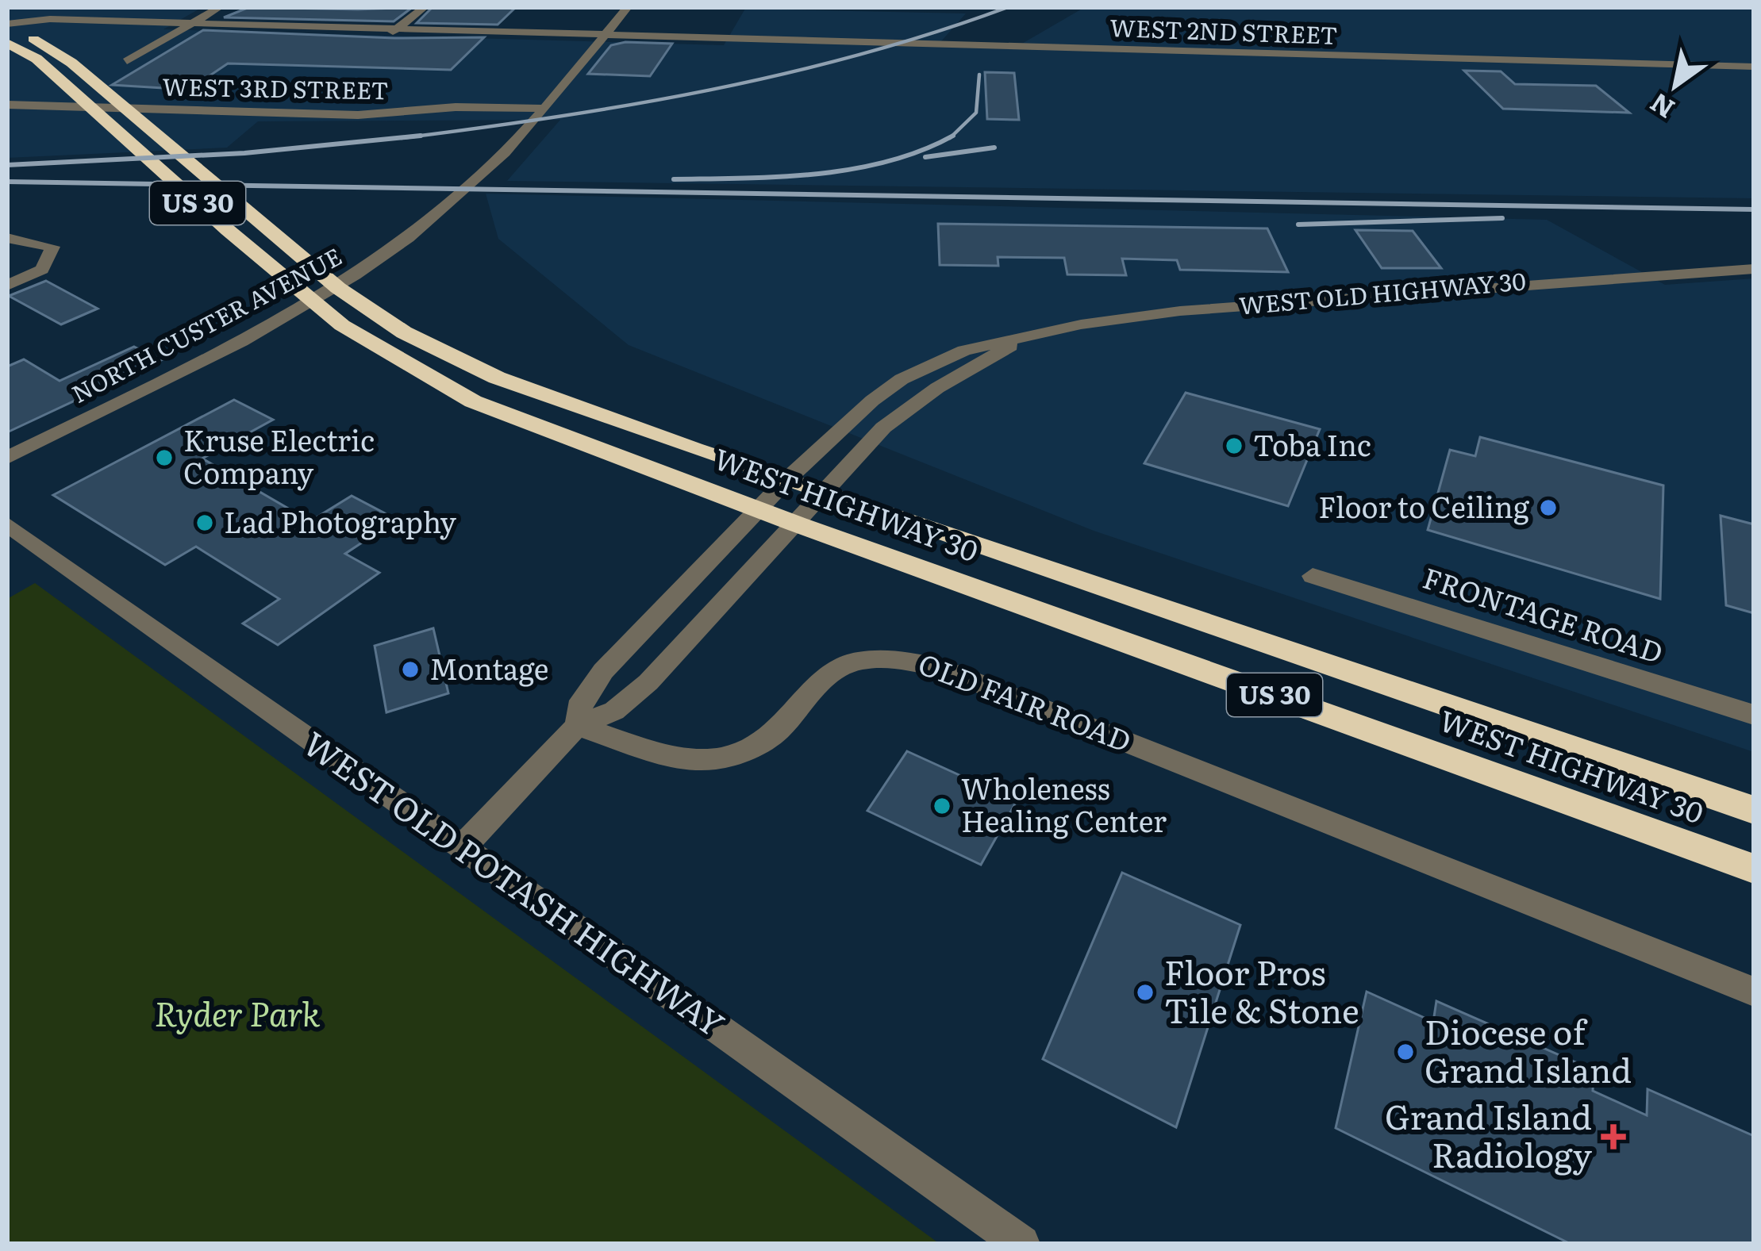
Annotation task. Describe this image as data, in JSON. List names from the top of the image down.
{
  "streets": {
    "highway": ["US 30", "WEST HIGHWAY 30"],
    "street": [
      "WEST 2ND STREET",
      "WEST 3RD STREET",
      "WEST OLD HIGHWAY 30",
      "NORTH CUSTER AVENUE",
      "FRONTAGE ROAD",
      "OLD FAIR ROAD",
      "WEST OLD POTASH HIGHWAY"
    ]
  },
  "crossings": [
    ["WEST 2ND STREET", "NORTH CUSTER AVENUE"],
    ["WEST 2ND STREET", "WEST HIGHWAY 30"],
    ["WEST 3RD STREET", "NORTH CUSTER AVENUE"],
    ["WEST OLD HIGHWAY 30", "WEST HIGHWAY 30"],
    ["WEST OLD HIGHWAY 30", "OLD FAIR ROAD"],
    ["WEST OLD HIGHWAY 30", "WEST OLD POTASH HIGHWAY"]
  ],
  "parks": ["Ryder Park"],
  "places": {
    "other": [
      "Toba Inc",
      "Kruse Electric Company",
      "Floor to Ceiling",
      "Lad Photography",
      "Montage",
      "Wholeness Healing Center",
      "Floor Pros Tile & Stone",
      "Diocese of Grand Island"
    ],
    "health": ["Grand Island Radiology"]
  },
  "north": "bottom left"
}
